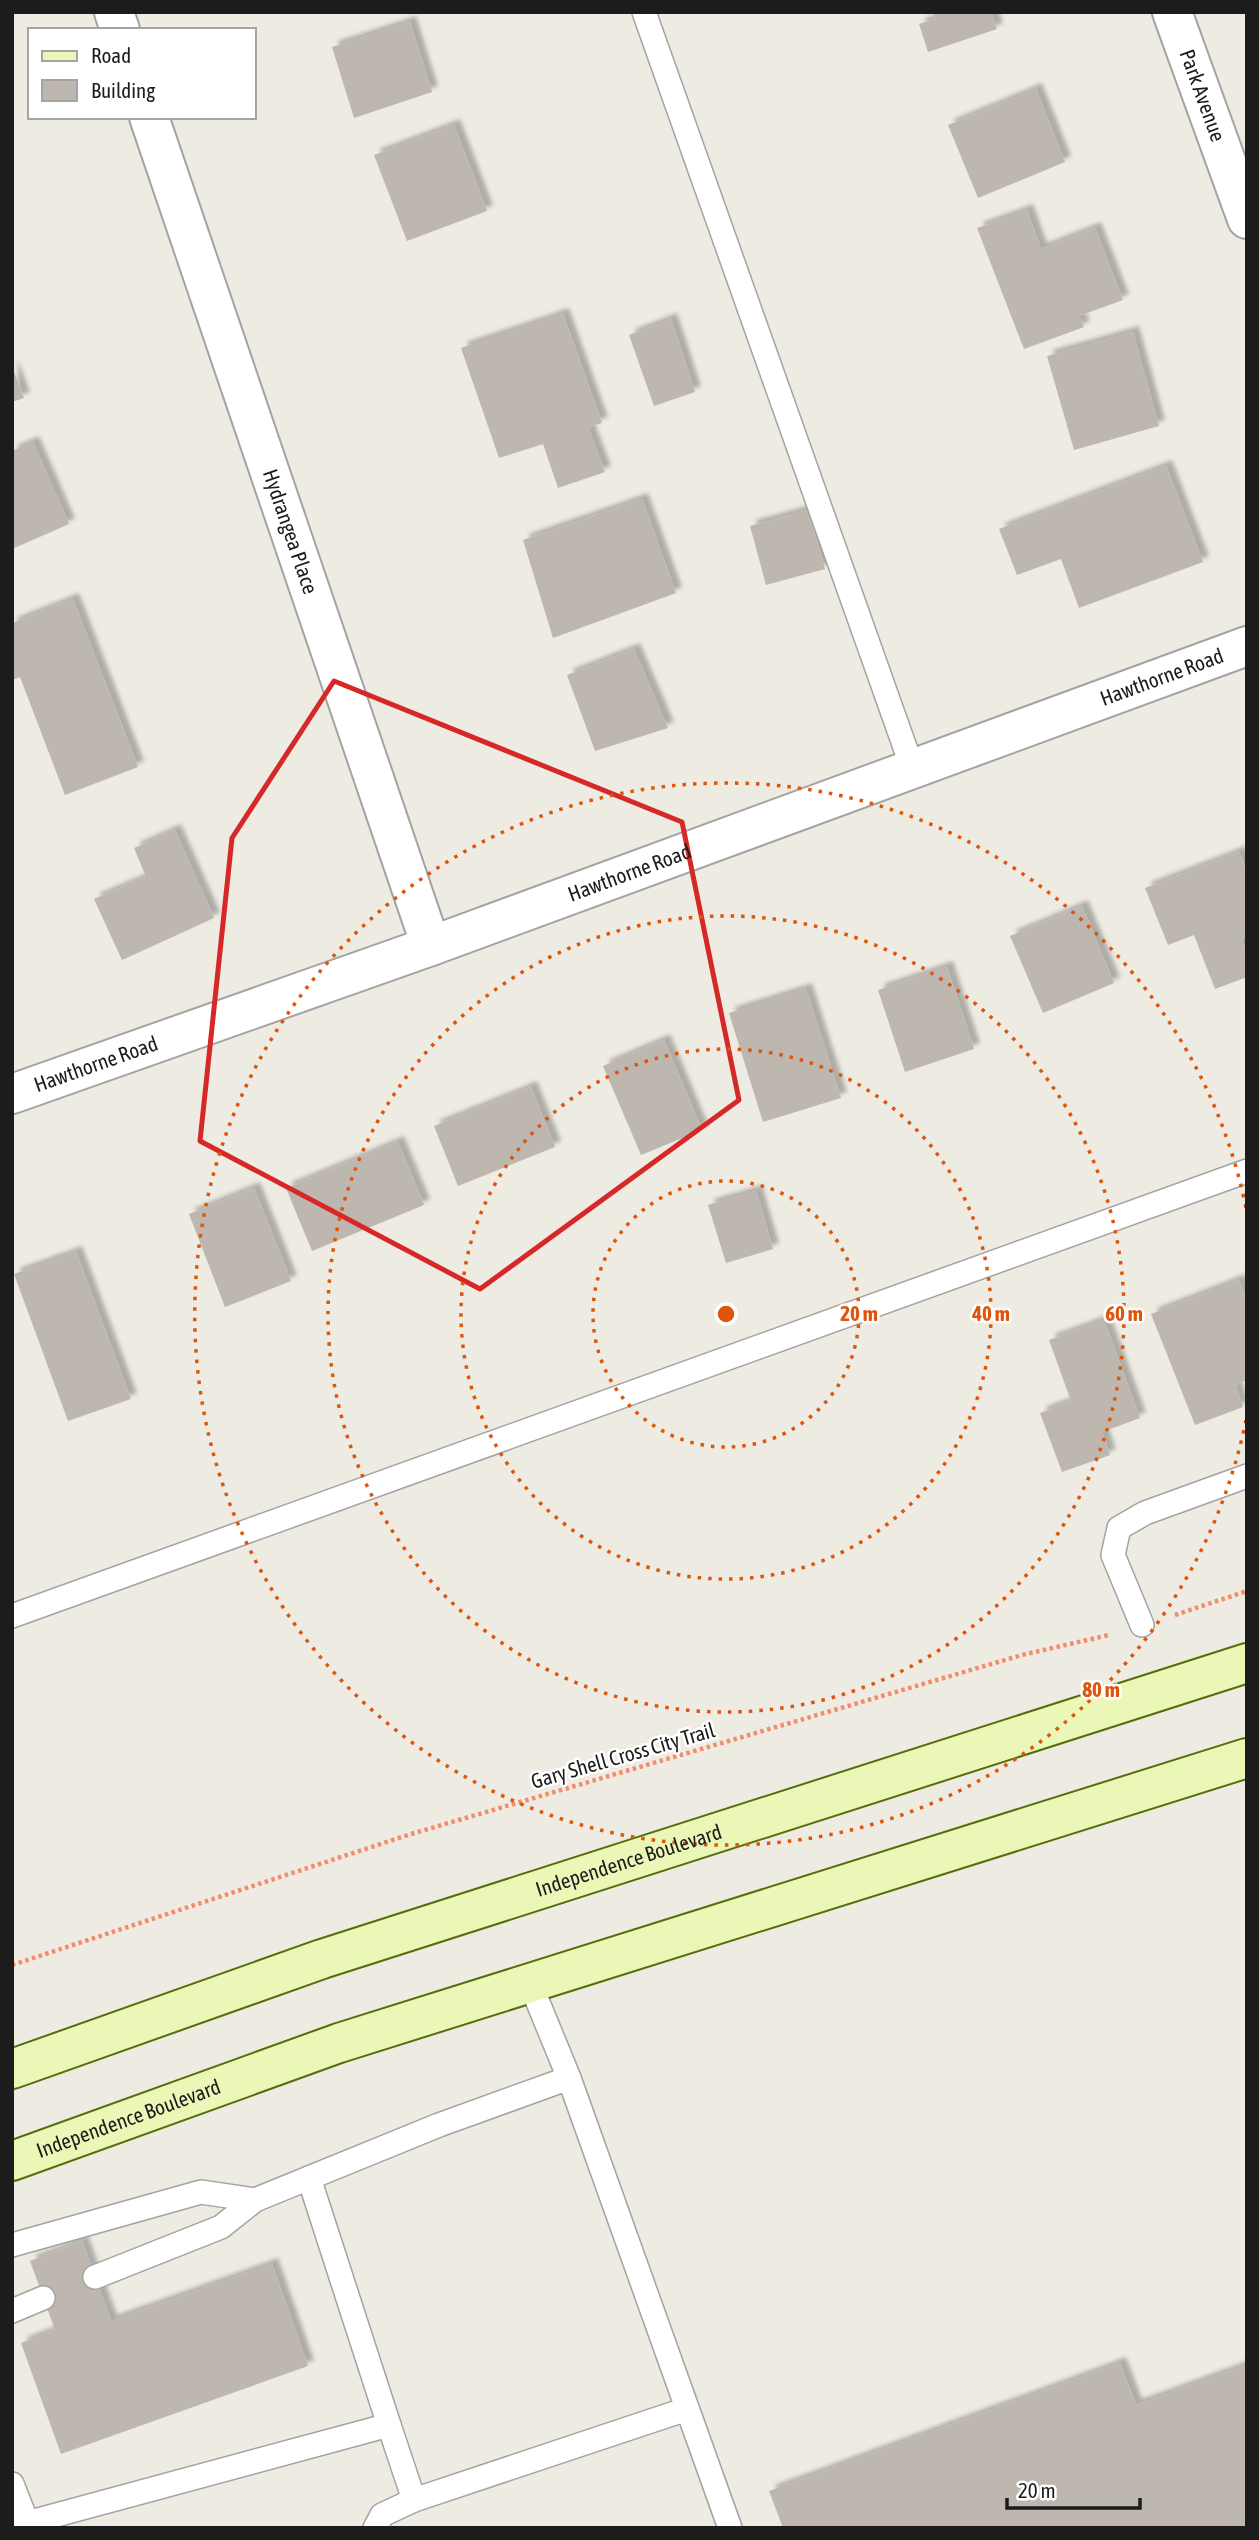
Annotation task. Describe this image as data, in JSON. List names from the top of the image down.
{
  "streets": {
    "main road": ["Independence Boulevard"],
    "street": ["Park Avenue", "Hydrangea Place", "Hawthorne Road"],
    "path": ["Gary Shell Cross City Trail"]
  },
  "crossings": [
    ["Hydrangea Place", "Hawthorne Road"]
  ],
  "legend": ["Road", "Building"],
  "scale_bar": "20 m",
  "rings": [
    "20 m",
    "40 m",
    "60 m",
    "80 m"
  ]
}
